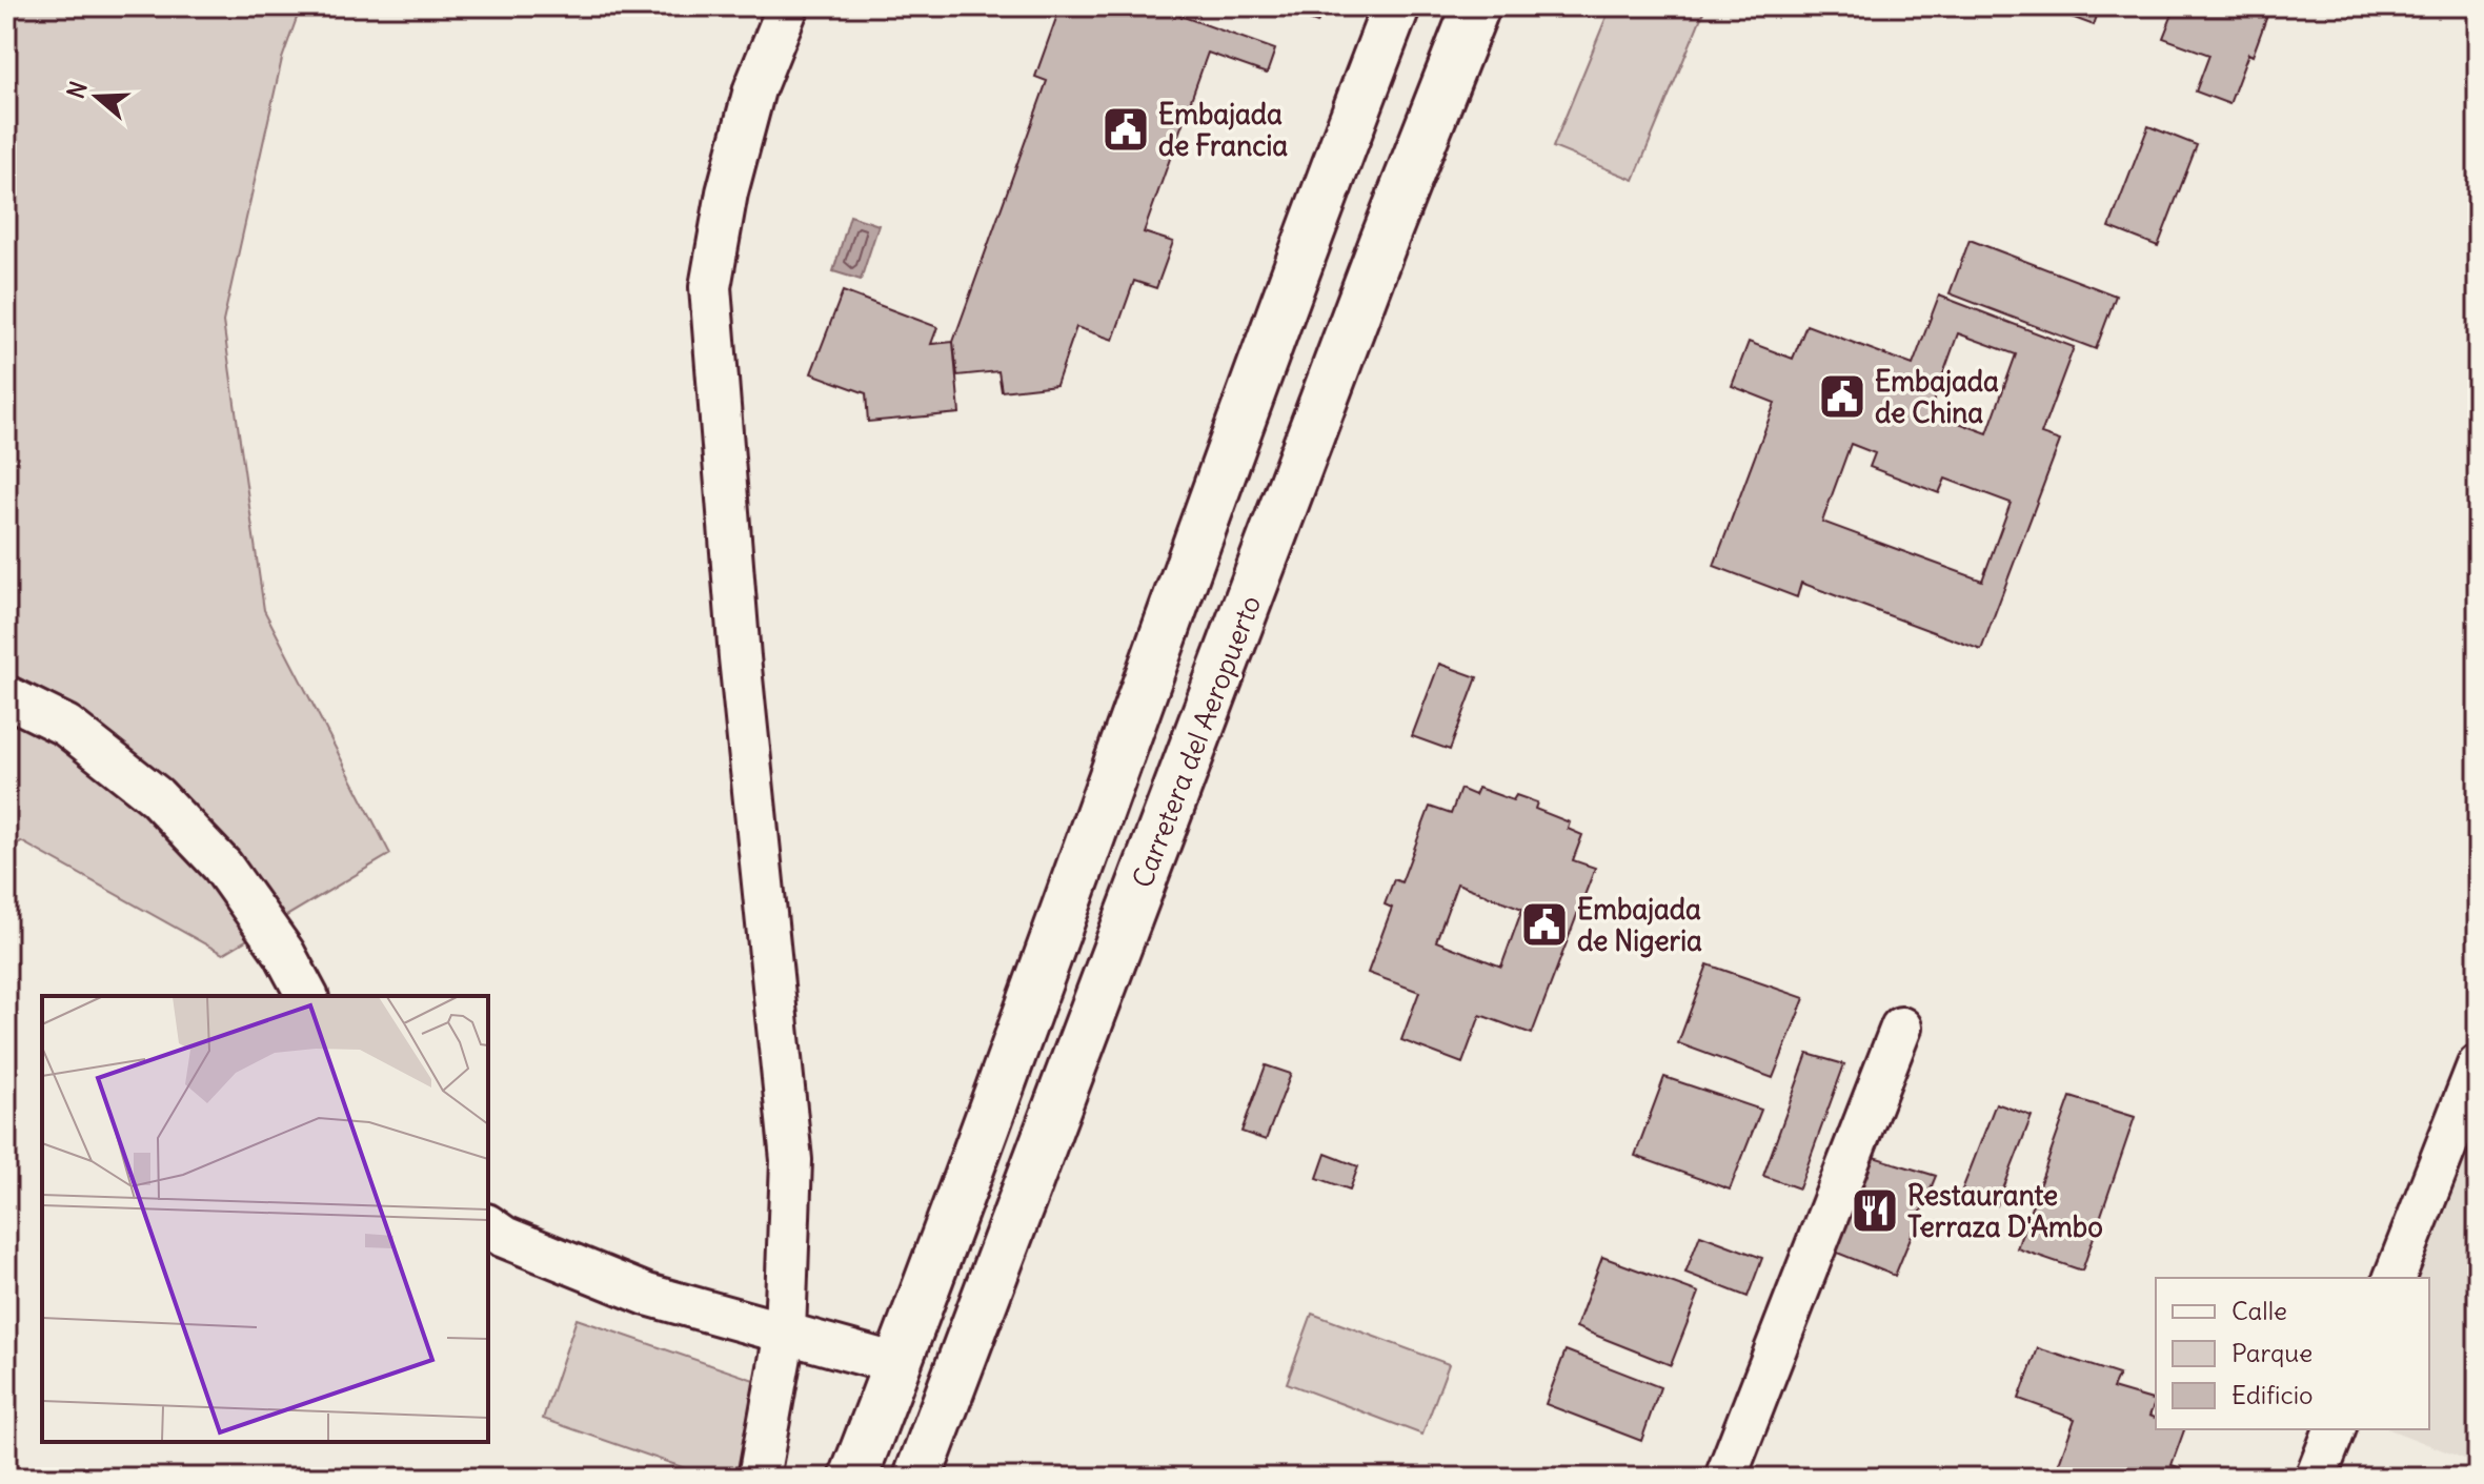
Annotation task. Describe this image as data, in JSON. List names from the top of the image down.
{
  "streets": {
    "main road": ["Carretera del Aeropuerto"]
  },
  "places": {
    "public building": ["Embajada de Francia", "Embajada de China", "Embajada de Nigeria"],
    "restaurant": ["Restaurante Terraza D'Ambo"]
  },
  "legend": ["Calle", "Parque", "Edificio"],
  "north": "left"
}
